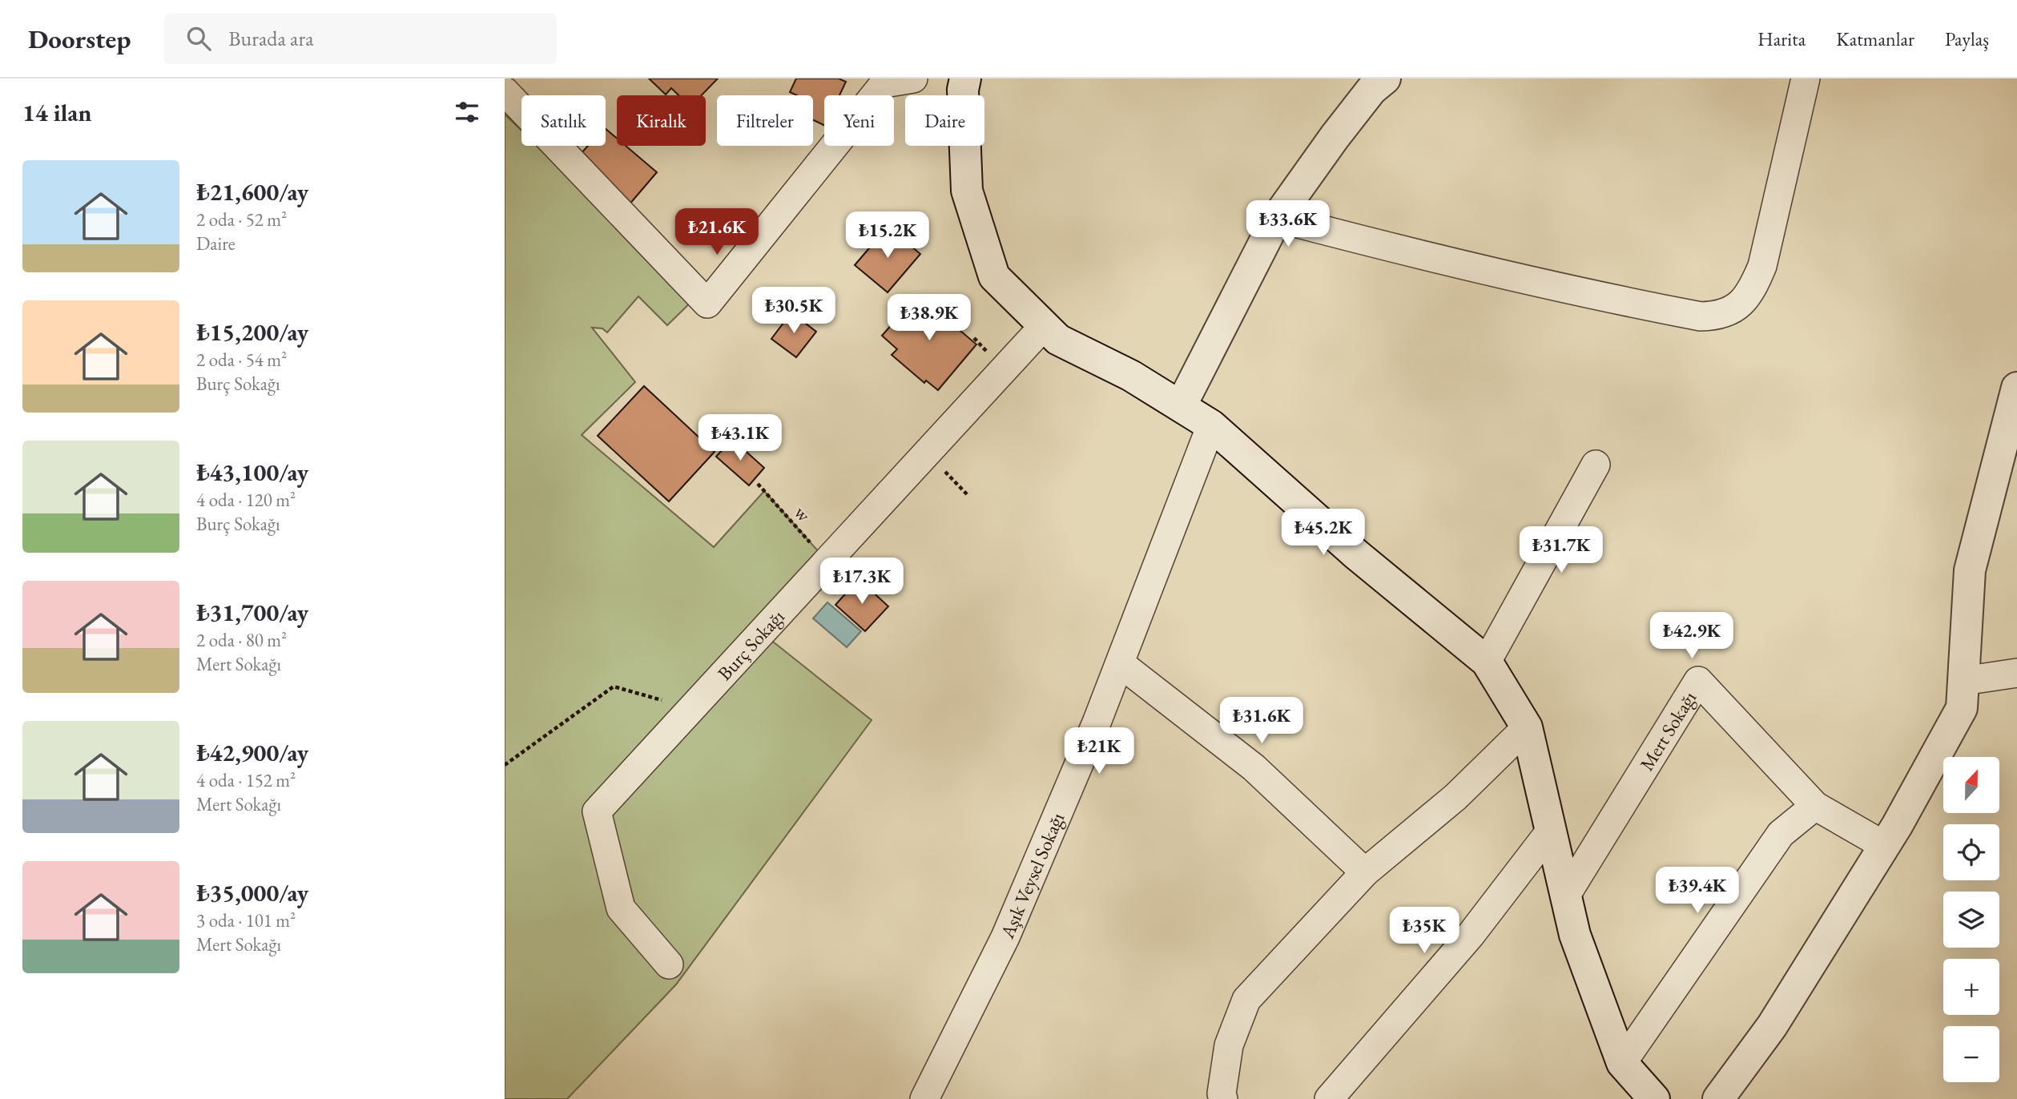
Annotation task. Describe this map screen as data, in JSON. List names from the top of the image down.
{
  "streets": {
    "street": ["Burç Sokağı", "Mert Sokağı", "Aşık Veysel Sokağı"],
    "path": ["w"]
  },
  "crossings": [
    ["w", "Burç Sokağı"]
  ],
  "north": "top",
  "page": {
    "header": "Doorstep",
    "search": "Burada ara",
    "nav": ["Harita", "Katmanlar", "Paylaş"],
    "heading": "14 ilan",
    "chip": [
      "Satılık",
      "Kiralık",
      "Filtreler",
      "Yeni",
      "Daire"
    ],
    "list": [
      {
        "name": "₺21,600/ay",
        "note": "2 oda · 52 m² · Daire"
      },
      {
        "name": "₺15,200/ay",
        "note": "2 oda · 54 m² · Burç Sokağı"
      },
      {
        "name": "₺43,100/ay",
        "note": "4 oda · 120 m² · Burç Sokağı"
      },
      {
        "name": "₺31,700/ay",
        "note": "2 oda · 80 m² · Mert Sokağı"
      },
      {
        "name": "₺42,900/ay",
        "note": "4 oda · 152 m² · Mert Sokağı"
      },
      {
        "name": "₺35,000/ay",
        "note": "3 oda · 101 m² · Mert Sokağı"
      }
    ],
    "price": [
      "₺33.6K",
      "₺21.6K",
      "₺15.2K",
      "₺30.5K",
      "₺38.9K",
      "₺43.1K",
      "₺45.2K",
      "₺31.7K",
      "₺17.3K",
      "₺42.9K",
      "₺31.6K",
      "₺21K",
      "₺39.4K",
      "₺35K"
    ],
    "map_buttons": ["+", "−"]
  }
}
